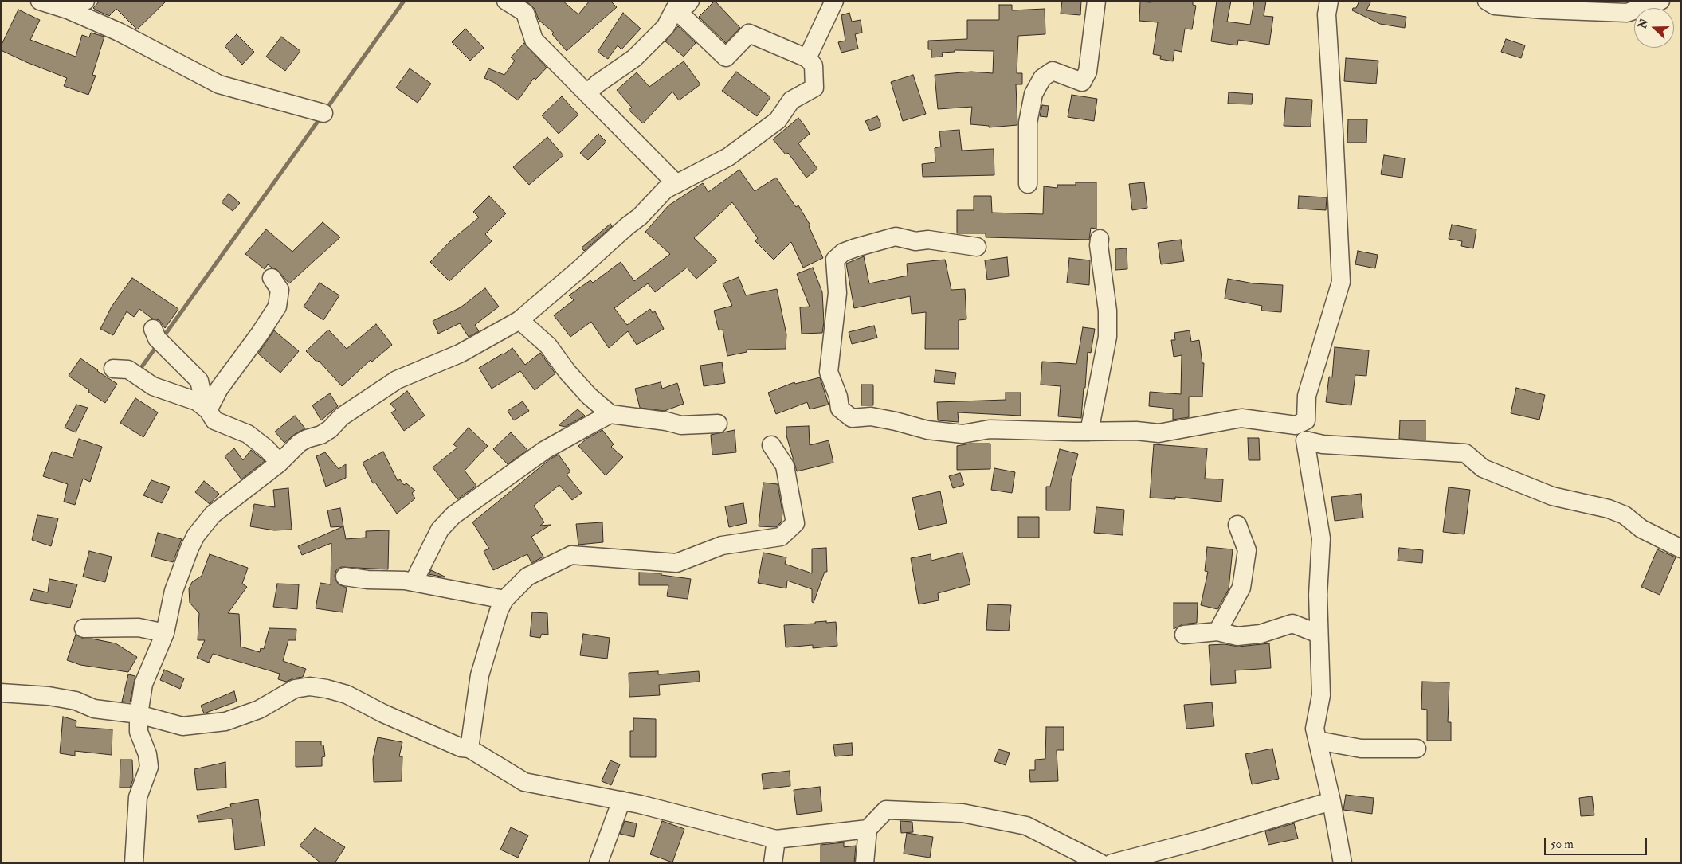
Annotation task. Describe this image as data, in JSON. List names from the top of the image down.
{
  "scale_bar": "50 m",
  "north": "left"
}
